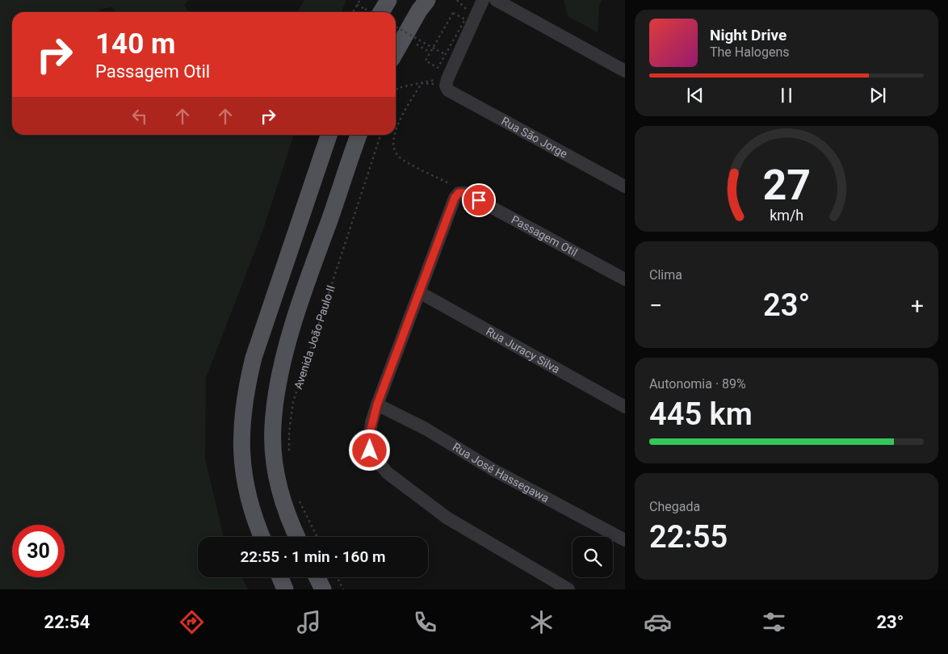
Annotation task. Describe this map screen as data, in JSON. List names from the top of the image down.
{
  "streets": {
    "main road": ["Avenida João Paulo II"],
    "street": [
      "Rua São Jorge",
      "Passagem Otil",
      "Rua Juracy Silva",
      "Rua José Hassegawa"
    ]
  },
  "page": {
    "turn": ["140 m", "Passagem Otil"],
    "song": ["Night Drive", "The Halogens"],
    "tile": [
      "Clima",
      ["Autonomia · 89%", "445 km"],
      ["Chegada", "22:55"]
    ],
    "heat": ["−", "23°", "+"],
    "limit": "30",
    "trip": "22:55 · 1 min · 160 m",
    "tabs": ["22:54", "23°"],
    "gauge": ["27", "km/h"]
  }
}
